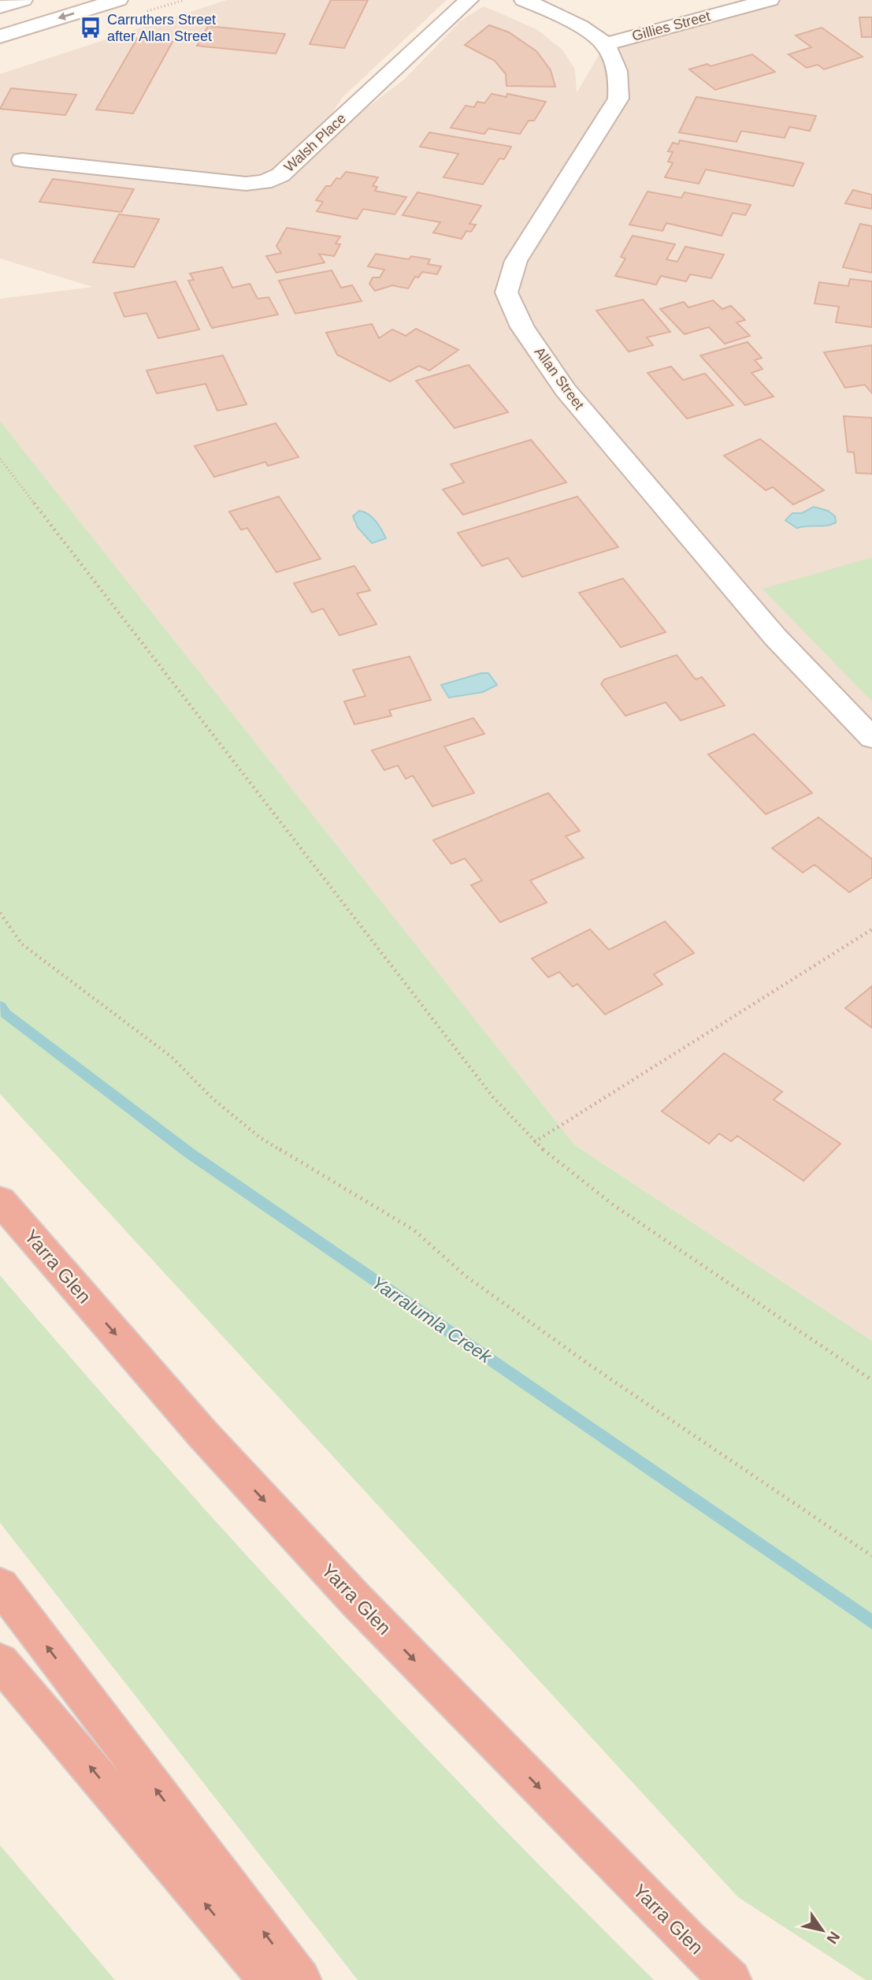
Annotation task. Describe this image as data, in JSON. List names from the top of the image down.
{
  "streets": {
    "highway": ["Yarra Glen"],
    "street": ["Gillies Street", "Walsh Place", "Allan Street"]
  },
  "crossings": [
    ["Gillies Street", "Allan Street"]
  ],
  "one_way": ["Yarra Glen"],
  "water": ["Yarralumla Creek"],
  "places": {
    "bus stop": ["Carruthers Street after Allan Street"]
  },
  "north": "bottom right"
}
